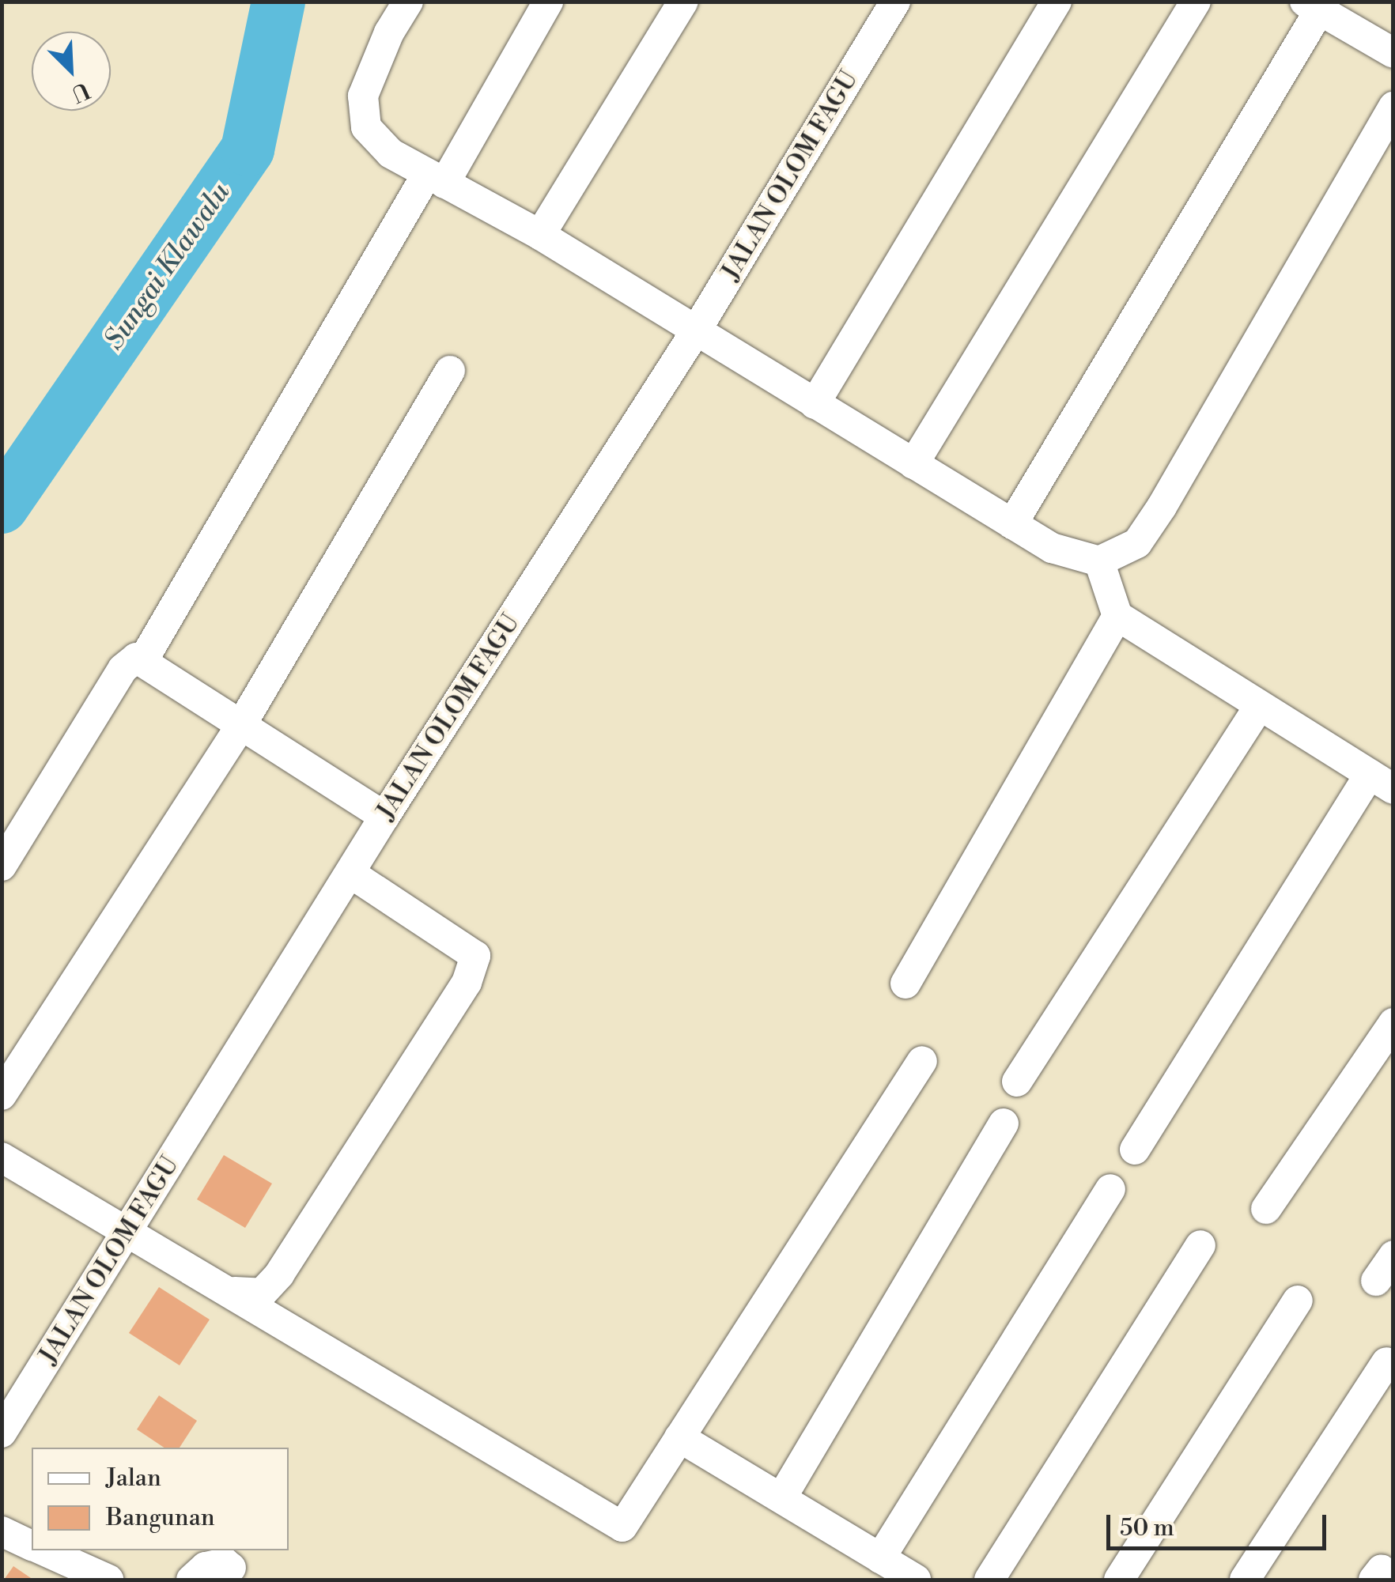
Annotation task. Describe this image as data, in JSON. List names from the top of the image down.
{
  "streets": {
    "street": ["JALAN OLOM FAGU"]
  },
  "water": ["Sungai Klawalu"],
  "legend": ["Jalan", "Bangunan"],
  "scale_bar": "50 m",
  "north": "bottom right"
}
